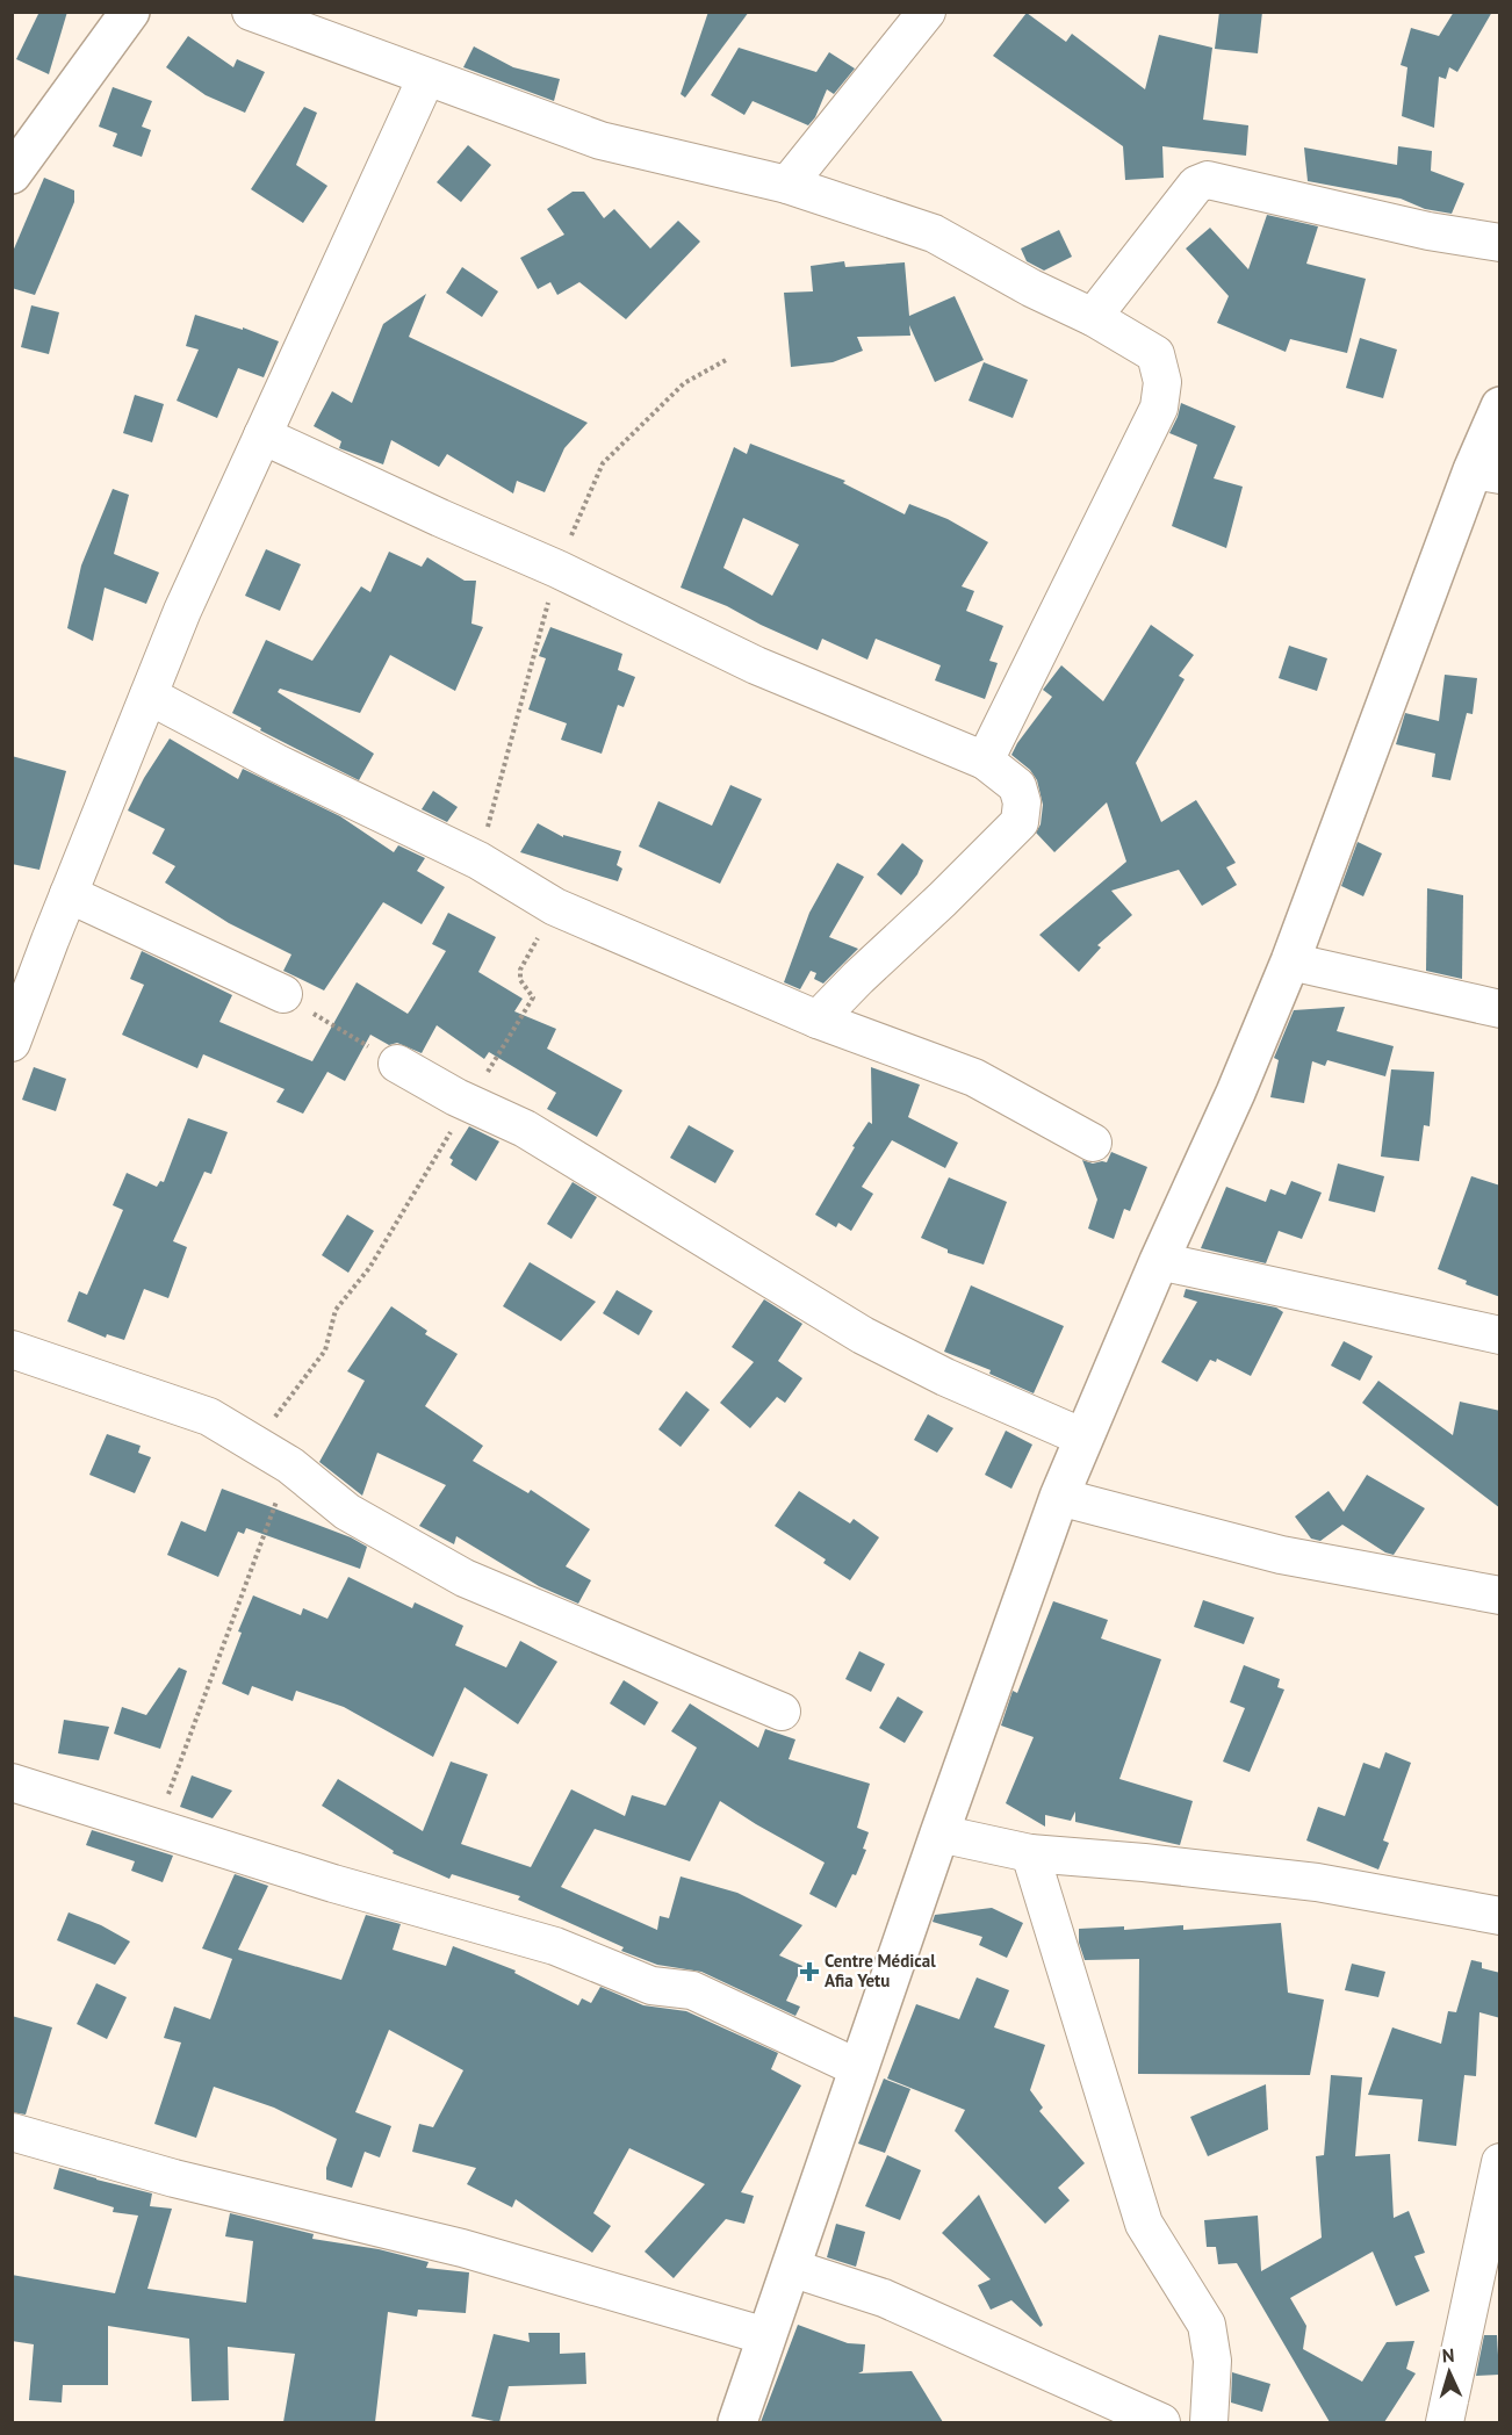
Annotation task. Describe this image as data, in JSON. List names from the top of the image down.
{
  "places": {
    "health": ["Centre Médical Afia Yetu"]
  },
  "north": "top"
}
